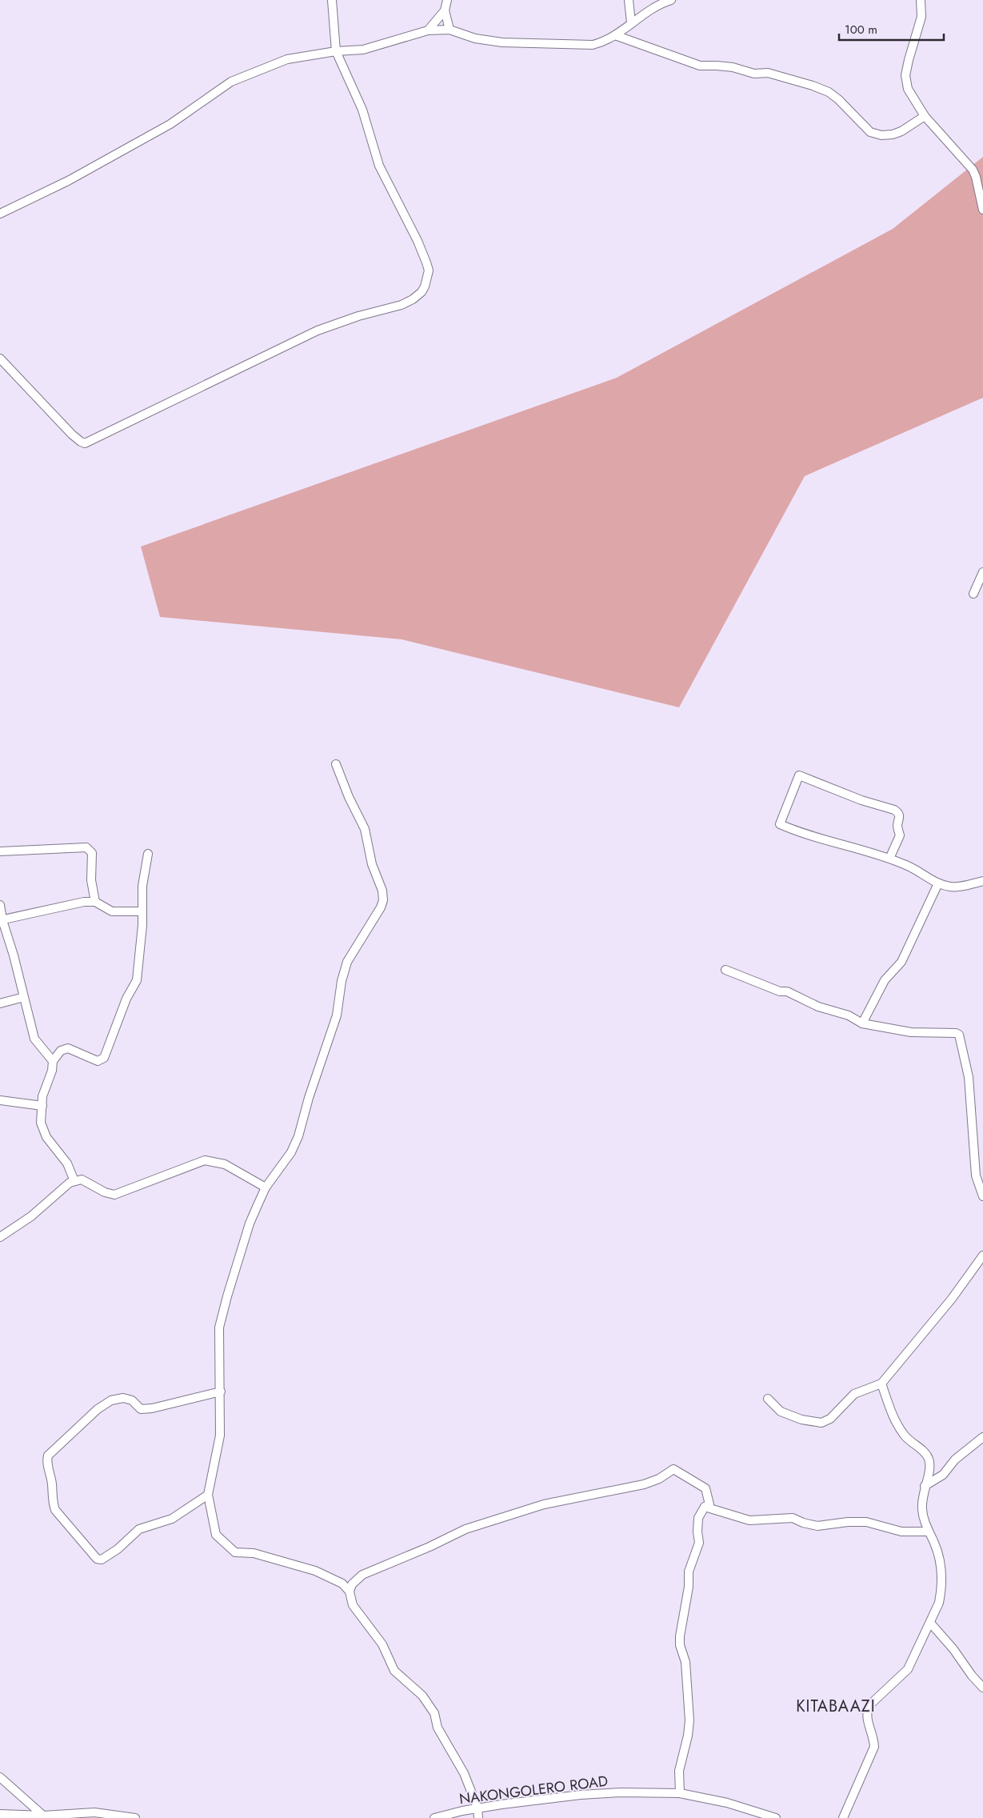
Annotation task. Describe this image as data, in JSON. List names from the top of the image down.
{
  "streets": {
    "street": ["NAKONGOLERO ROAD"]
  },
  "districts": ["KITABAAZI"],
  "scale_bar": "100 m"
}
